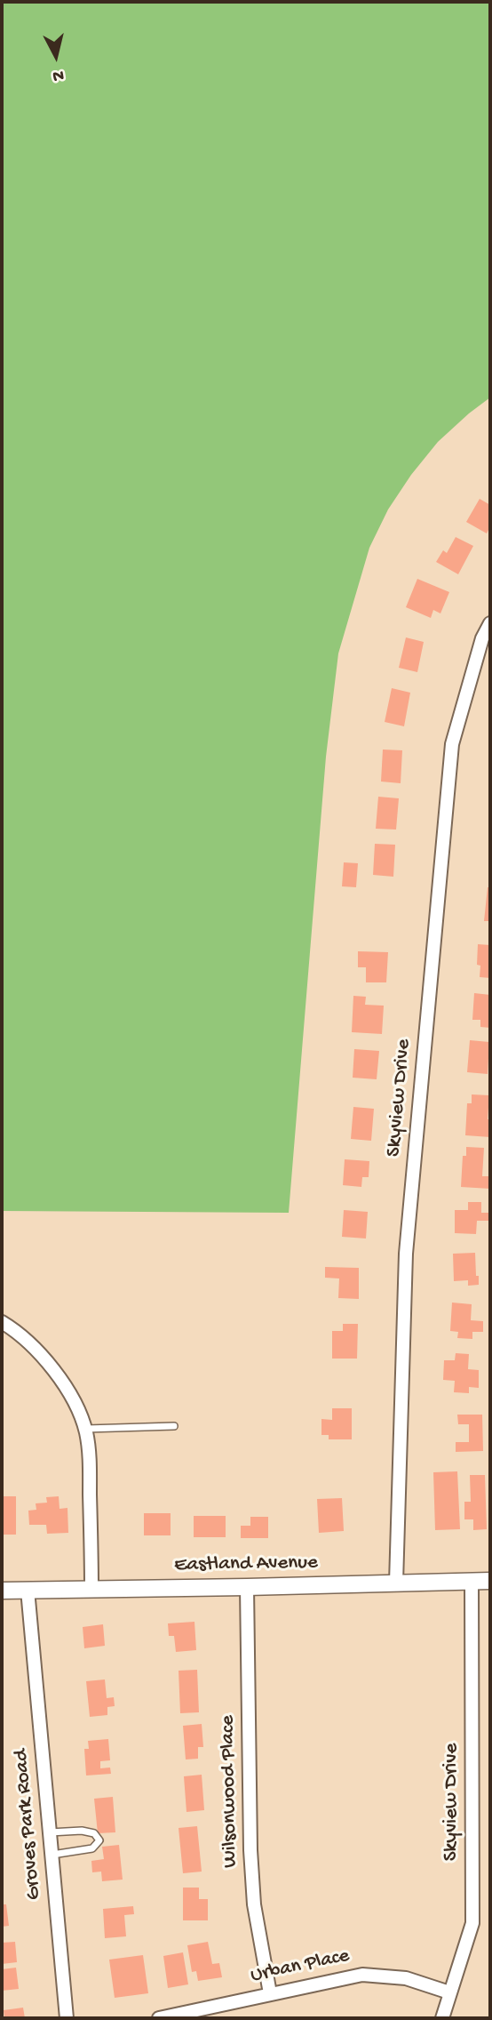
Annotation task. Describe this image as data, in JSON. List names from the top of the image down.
{
  "streets": {
    "street": [
      "Skyview Drive",
      "Eastland Avenue",
      "Wilsonwood Place",
      "Groves Park Road",
      "Urban Place"
    ]
  },
  "crossings": [
    ["Skyview Drive", "Eastland Avenue"],
    ["Skyview Drive", "Urban Place"],
    ["Eastland Avenue", "Wilsonwood Place"],
    ["Eastland Avenue", "Groves Park Road"],
    ["Wilsonwood Place", "Urban Place"]
  ],
  "north": "bottom"
}
